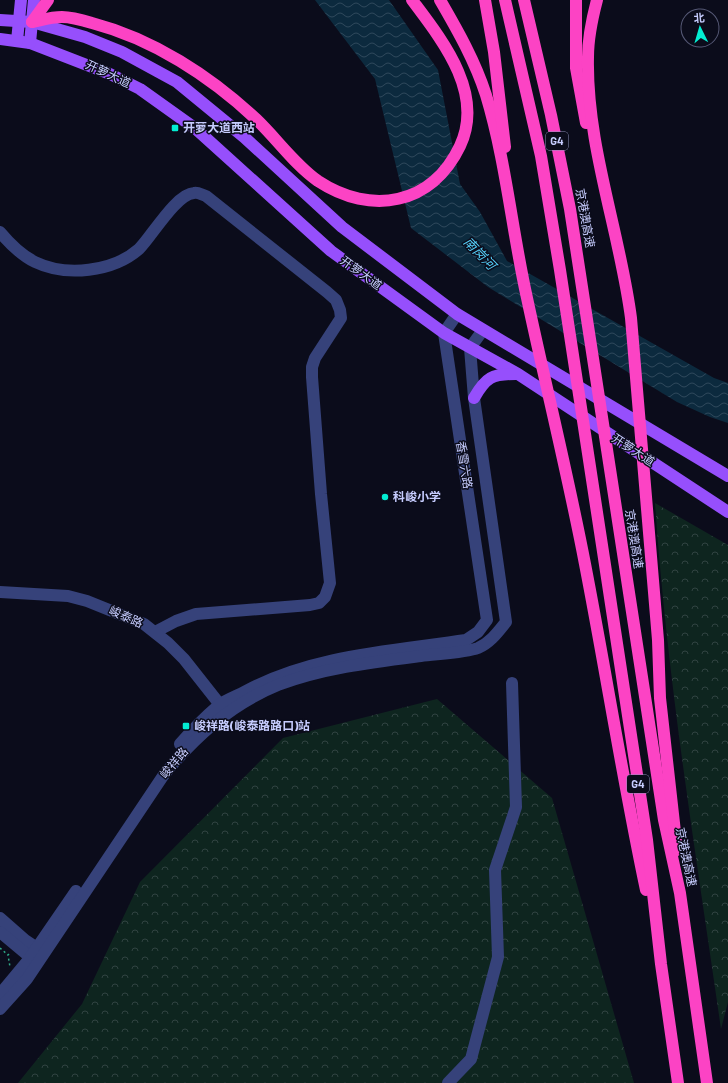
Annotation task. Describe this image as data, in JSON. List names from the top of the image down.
{
  "streets": {
    "highway": ["G4", "京港澳高速"],
    "main road": ["开萝大道"],
    "street": ["香雪六路", "峻泰路", "峻祥路"]
  },
  "crossings": [
    ["开萝大道", "香雪六路"],
    ["香雪六路", "峻祥路"],
    ["峻泰路", "峻祥路"]
  ],
  "water": ["南岗河"],
  "places": {
    "transit": ["开萝大道西站", "峻祥路(峻泰路路口)站"],
    "other": ["科峻小学"]
  },
  "north": "top"
}
